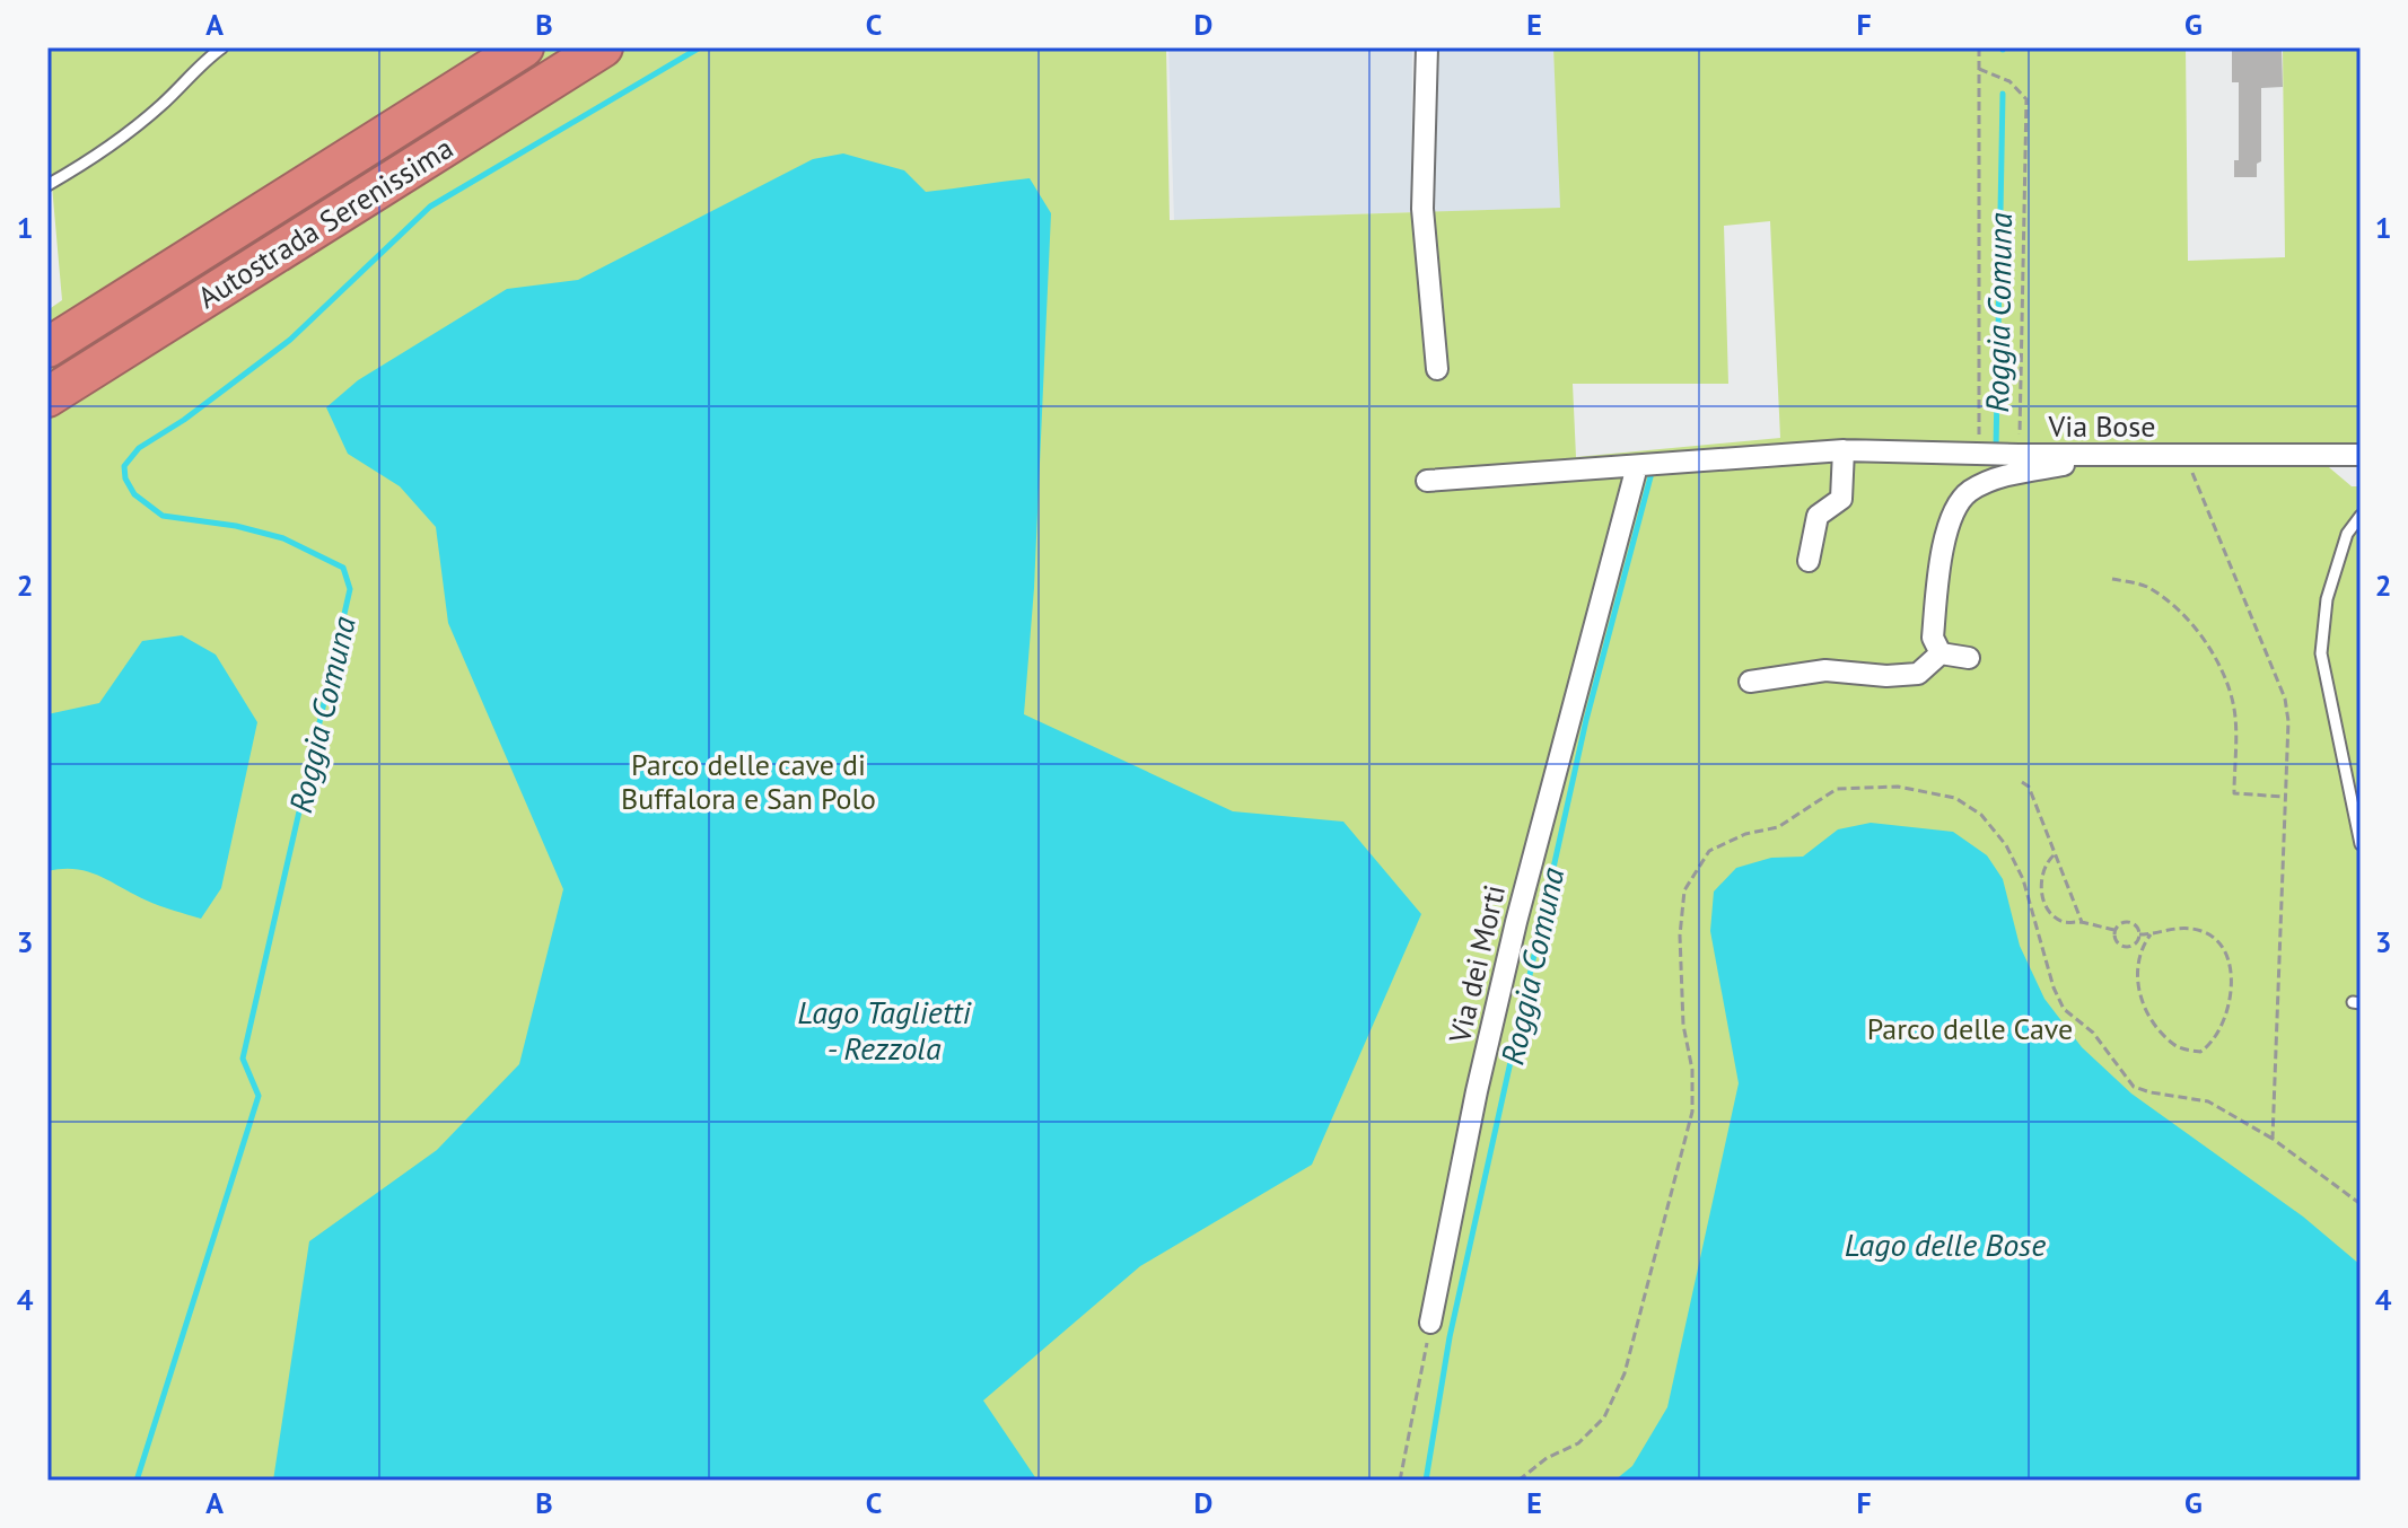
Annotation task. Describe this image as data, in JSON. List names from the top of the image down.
{
  "streets": {
    "highway": ["Autostrada Serenissima"],
    "street": ["Via Bose", "Via dei Morti"]
  },
  "crossings": [
    ["Via Bose", "Via dei Morti"]
  ],
  "water": ["Roggia Comuna", "Lago Taglietti - Rezzola", "Lago delle Bose"],
  "parks": ["Parco delle cave di Buffalora e San Polo", "Parco delle Cave"],
  "grid": {
    "columns": [
      "A",
      "B",
      "C",
      "D",
      "E",
      "F",
      "G"
    ],
    "rows": [
      "1",
      "2",
      "3",
      "4"
    ]
  }
}
